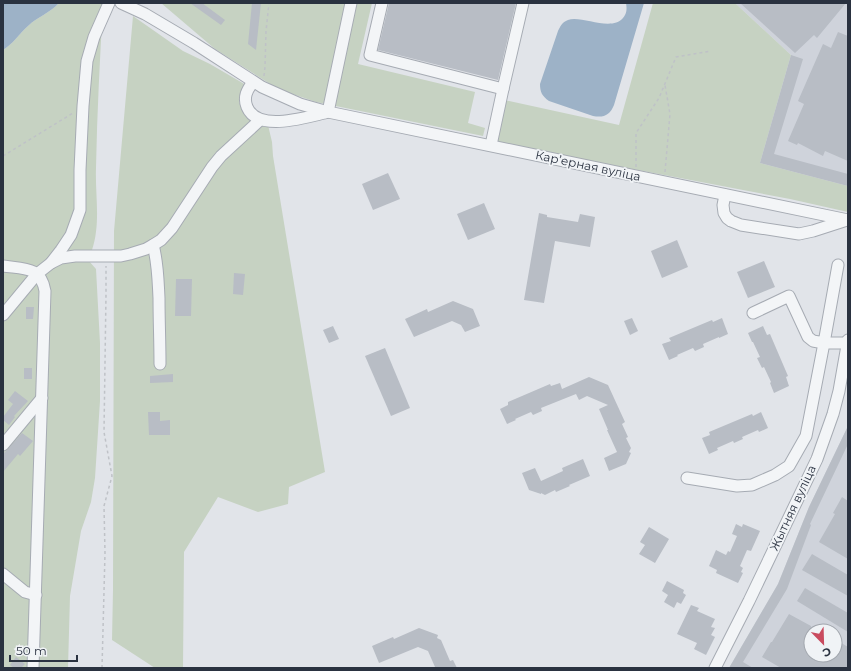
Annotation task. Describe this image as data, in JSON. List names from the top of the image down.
{
  "streets": {
    "street": ["Карʼерная вуліца", "Жытняя вуліца"]
  },
  "scale_bar": "50 m",
  "north": "bottom right"
}
